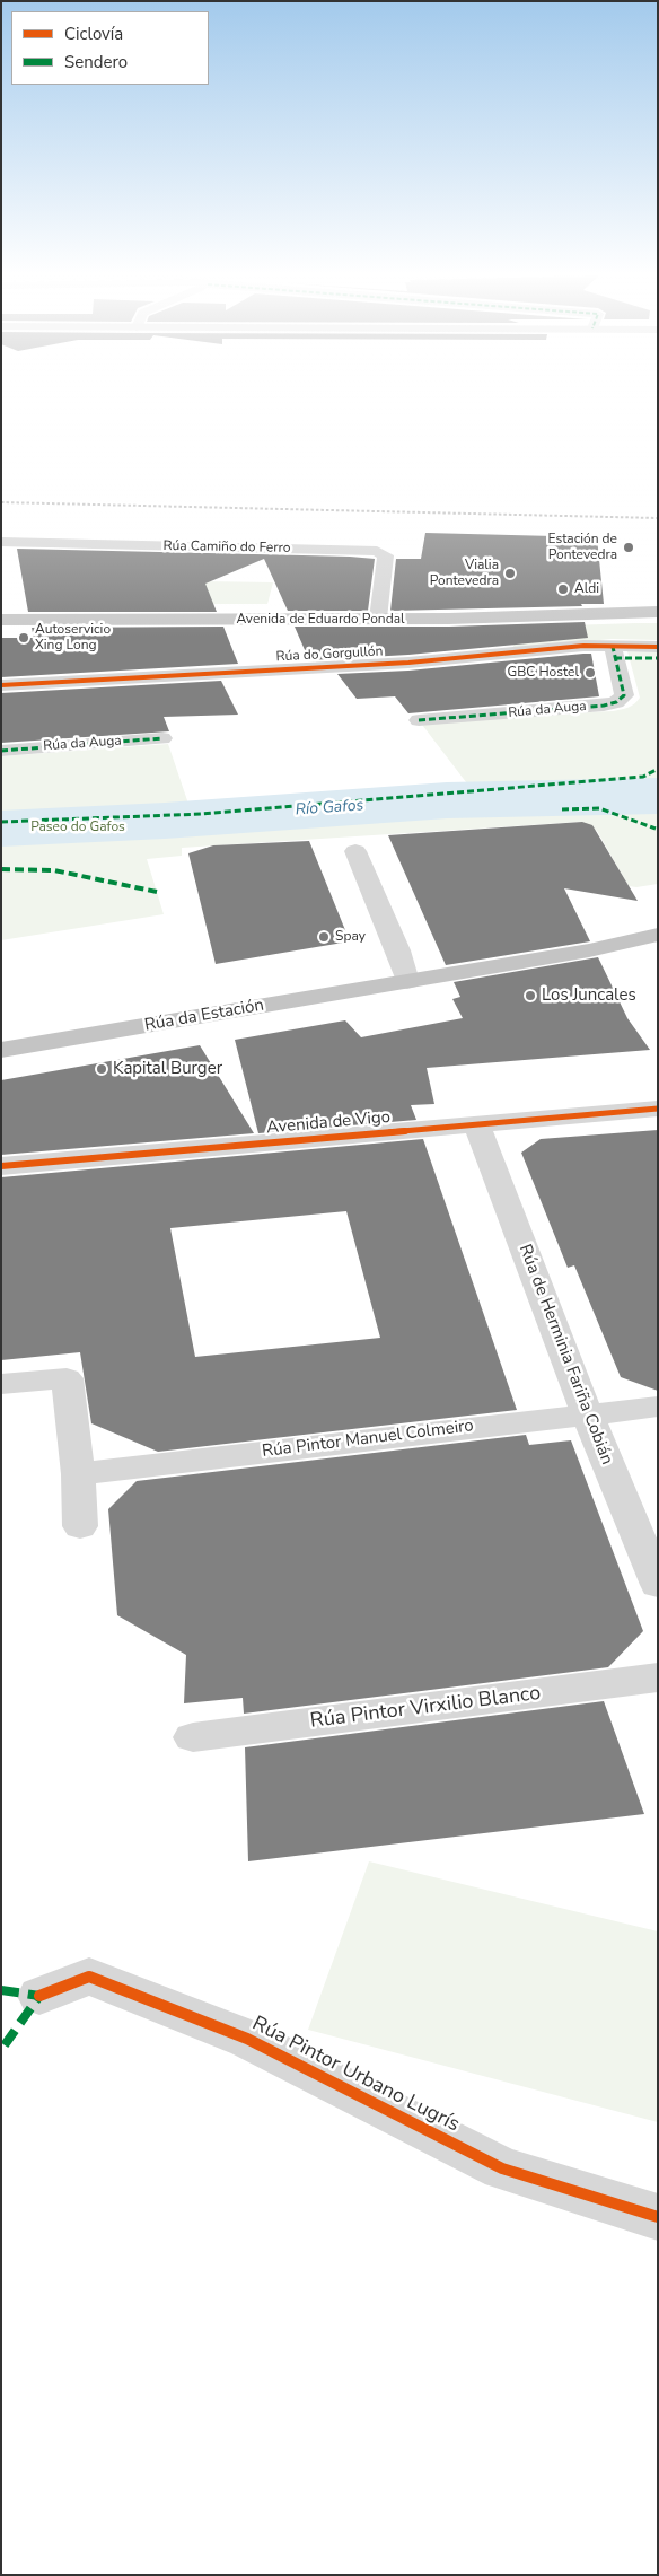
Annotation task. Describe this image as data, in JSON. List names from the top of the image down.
{
  "streets": {
    "highway": ["Rúa da Estación"],
    "main road": ["Avenida de Eduardo Pondal"],
    "street": [
      "Rúa Camiño do Ferro",
      "Rúa do Gorgullón",
      "Rúa da Auga",
      "Avenida de Vigo",
      "Rúa de Herminia Fariña Cobián",
      "Rúa Pintor Manuel Colmeiro",
      "Rúa Pintor Virxilio Blanco",
      "Rúa Pintor Urbano Lugrís"
    ]
  },
  "crossings": [
    ["Rúa Camiño do Ferro", "Avenida de Eduardo Pondal"],
    ["Rúa do Gorgullón", "Rúa da Auga"],
    ["Avenida de Vigo", "Rúa de Herminia Fariña Cobián"],
    ["Rúa de Herminia Fariña Cobián", "Rúa Pintor Manuel Colmeiro"]
  ],
  "water": ["Río Gafos"],
  "parks": ["Paseo do Gafos"],
  "places": [
    "Estación de Pontevedra",
    "Vialia Pontevedra",
    "Aldi",
    "Autoservicio Xing Long",
    "GBC Hostel",
    "Spay",
    "Los Juncales",
    "Kapital Burger"
  ],
  "legend": ["Ciclovía", "Sendero"]
}
